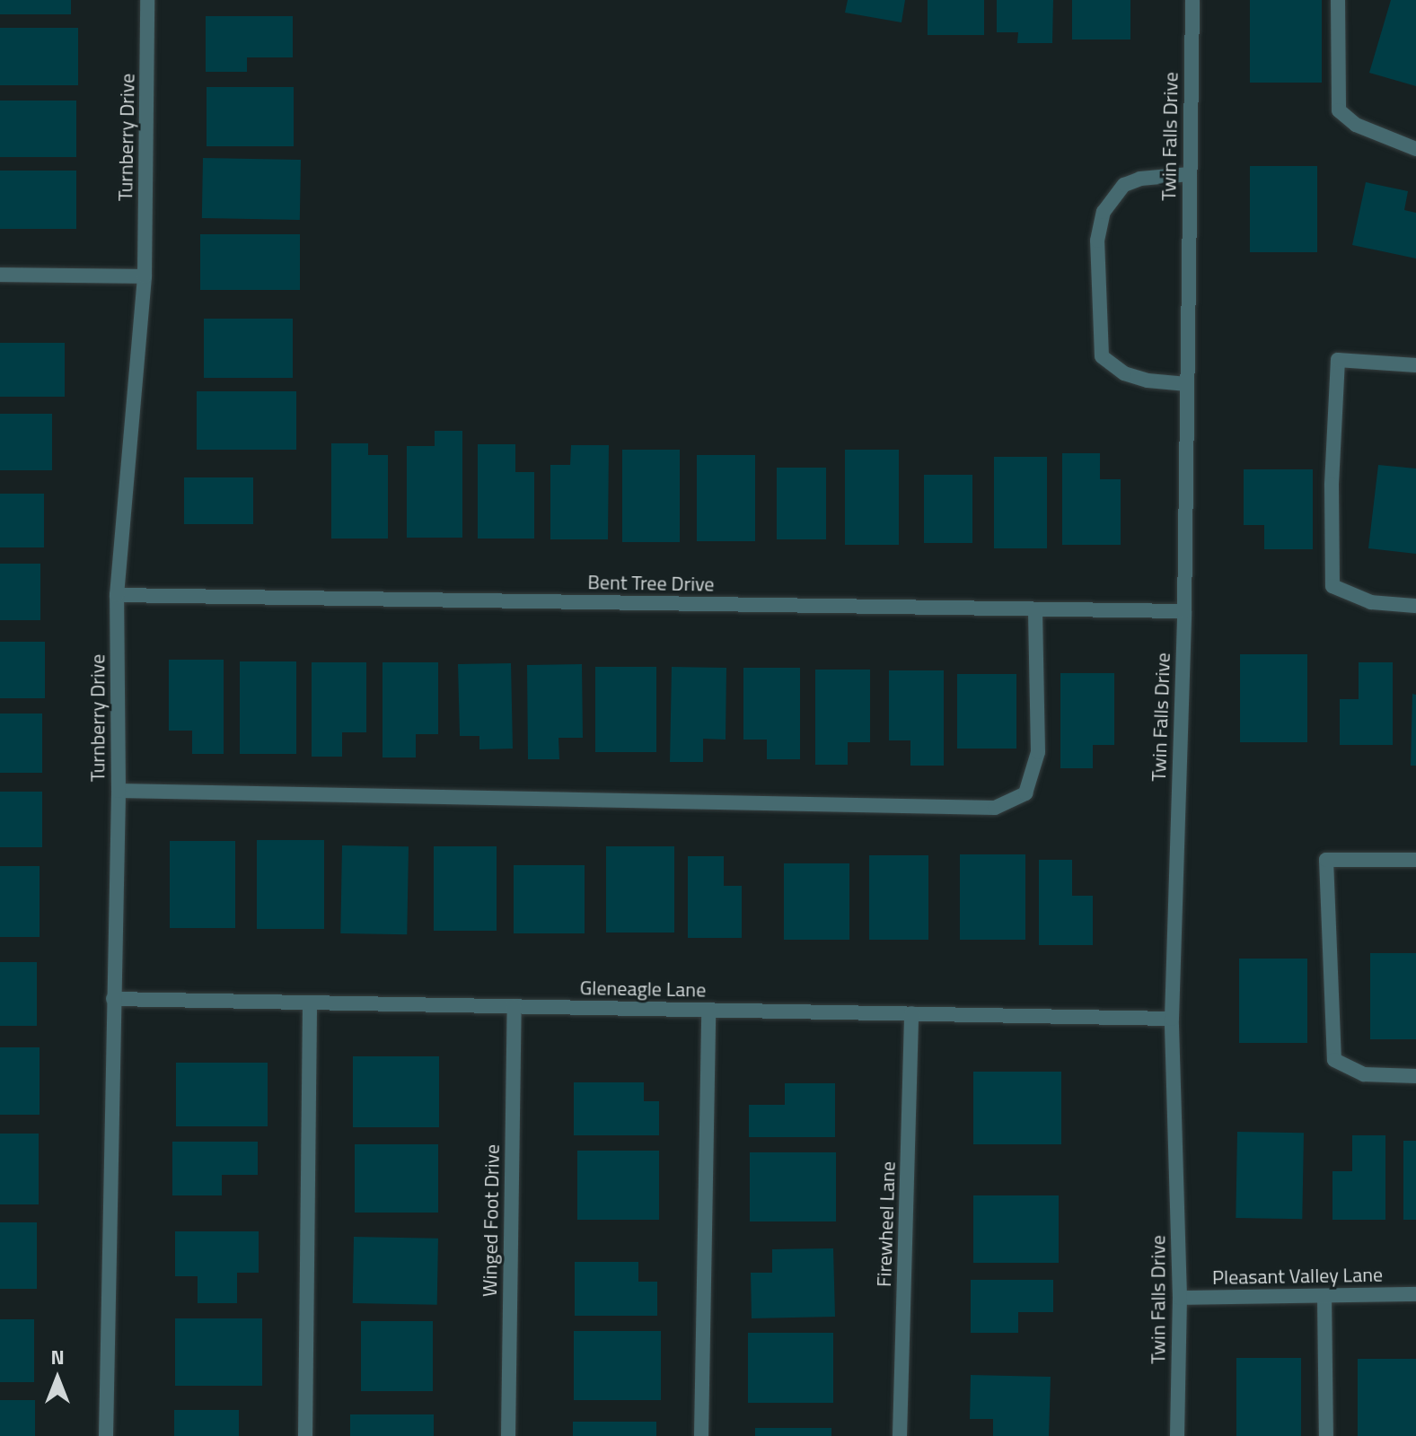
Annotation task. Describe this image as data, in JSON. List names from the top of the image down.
{
  "streets": {
    "street": [
      "Twin Falls Drive",
      "Turnberry Drive",
      "Bent Tree Drive",
      "Gleneagle Lane",
      "Winged Foot Drive",
      "Firewheel Lane",
      "Pleasant Valley Lane"
    ]
  },
  "crossings": [
    ["Twin Falls Drive", "Bent Tree Drive"],
    ["Twin Falls Drive", "Gleneagle Lane"],
    ["Twin Falls Drive", "Pleasant Valley Lane"],
    ["Turnberry Drive", "Bent Tree Drive"],
    ["Turnberry Drive", "Gleneagle Lane"],
    ["Gleneagle Lane", "Winged Foot Drive"],
    ["Gleneagle Lane", "Firewheel Lane"]
  ],
  "north": "top"
}
